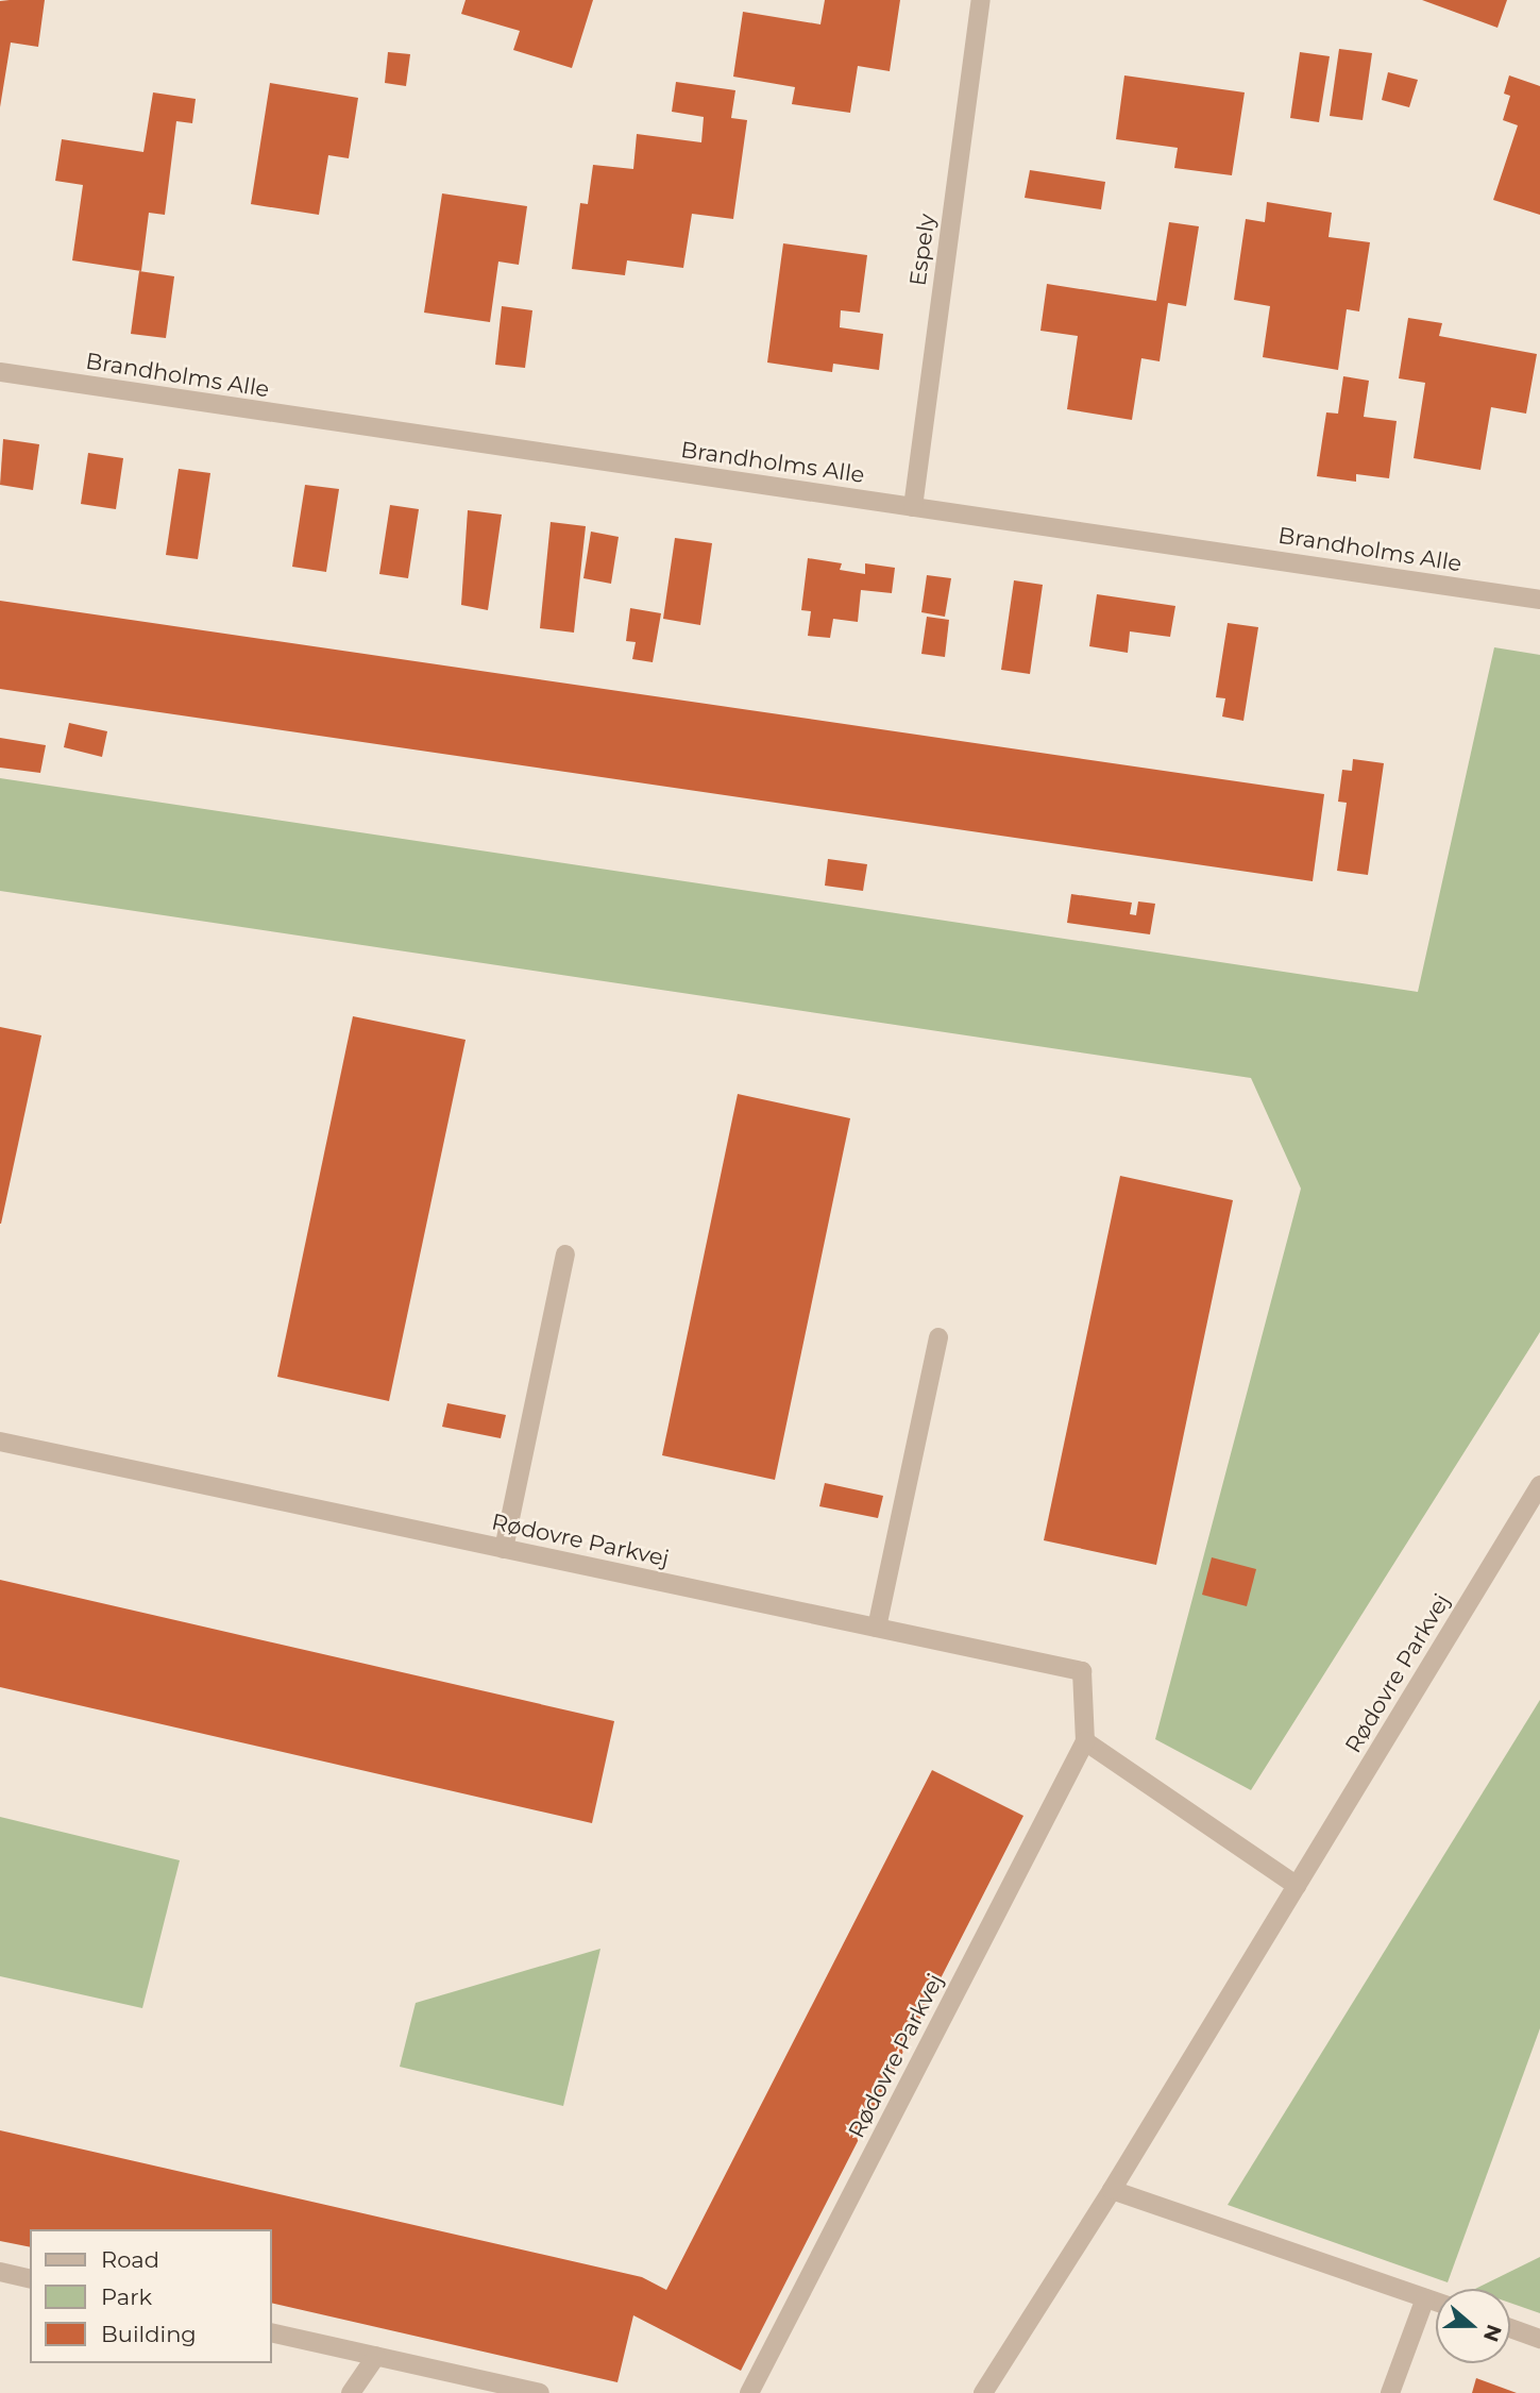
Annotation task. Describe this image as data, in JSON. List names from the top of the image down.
{
  "streets": {
    "street": ["Espely", "Brandholms Alle", "Rødovre Parkvej"]
  },
  "crossings": [
    ["Espely", "Brandholms Alle"]
  ],
  "legend": ["Road", "Park", "Building"],
  "north": "right"
}
